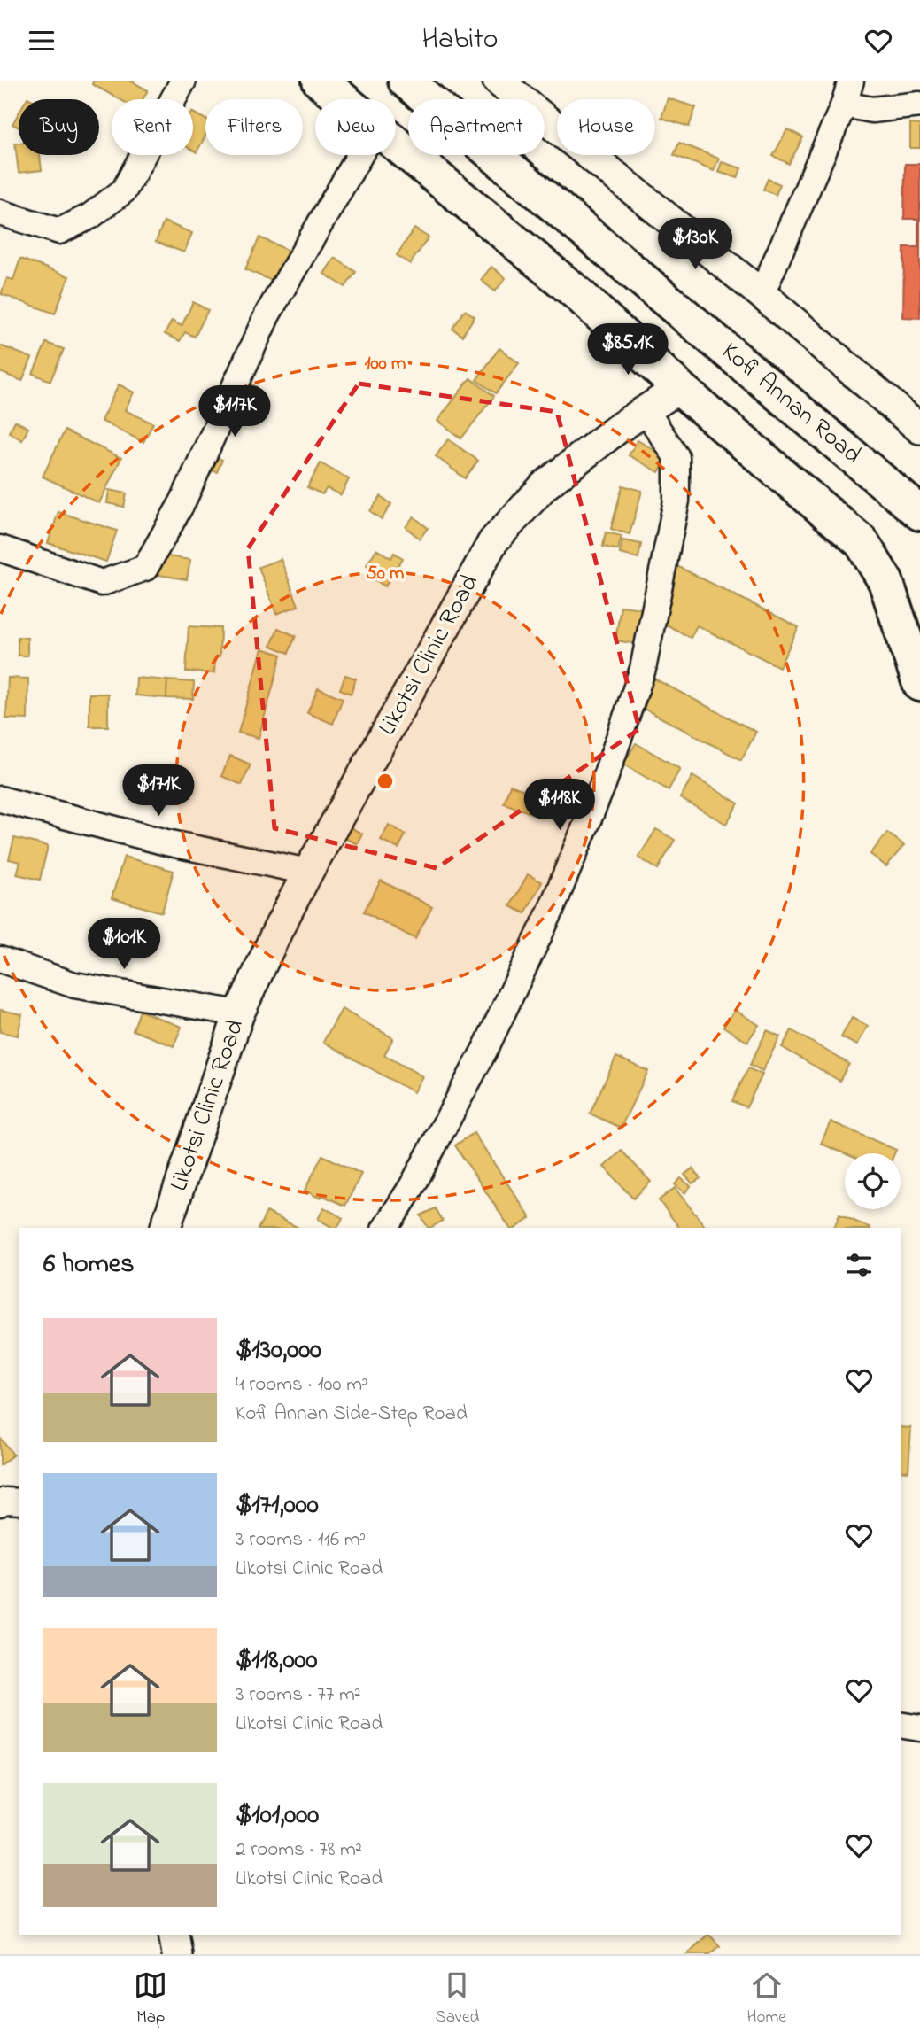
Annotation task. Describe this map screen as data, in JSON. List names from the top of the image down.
{
  "streets": {
    "main road": ["Kofi Annan Road"],
    "street": ["Likotsi Clinic Road"]
  },
  "page": {
    "header": "Habito",
    "chip": [
      "Buy",
      "Rent",
      "Filters",
      "New",
      "Apartment",
      "House"
    ],
    "price": [
      "$130K",
      "$85.1K",
      "$117K",
      "$171K",
      "$118K",
      "$101K"
    ],
    "heading": "6 homes",
    "list": [
      {
        "name": "$130,000",
        "note": "4 rooms · 100 m² · Kofi Annan Side-Step Road"
      },
      {
        "name": "$171,000",
        "note": "3 rooms · 116 m² · Likotsi Clinic Road"
      },
      {
        "name": "$118,000",
        "note": "3 rooms · 77 m² · Likotsi Clinic Road"
      },
      {
        "name": "$101,000",
        "note": "2 rooms · 78 m² · Likotsi Clinic Road"
      }
    ],
    "tabs": ["Map", "Saved", "Home"]
  },
  "rings": ["100 m", "50 m"]
}
